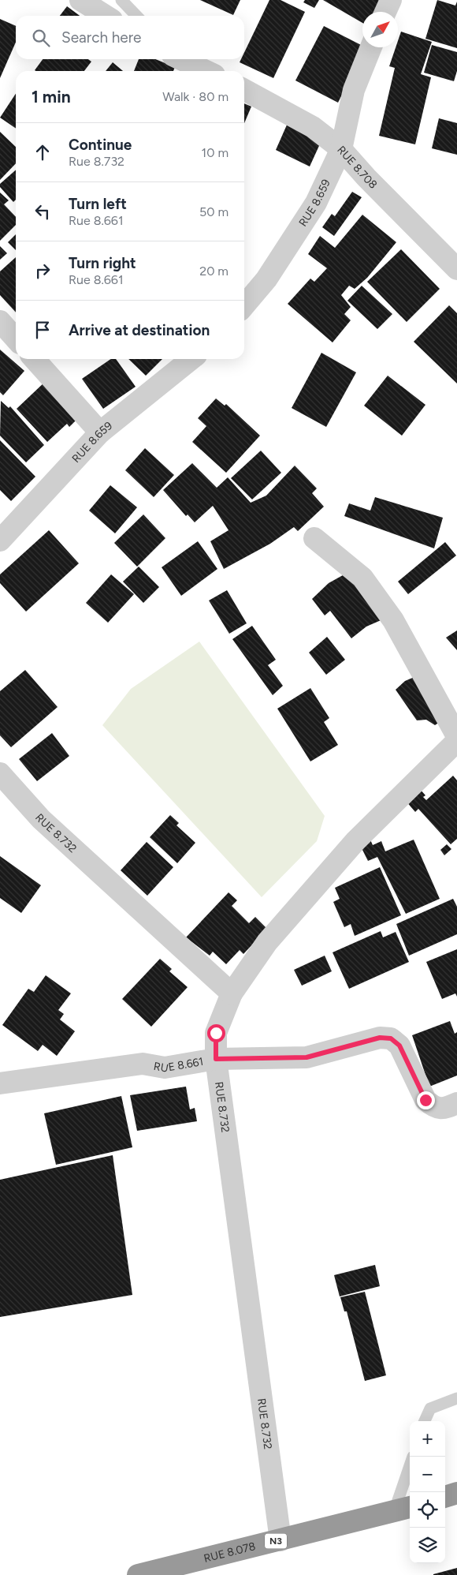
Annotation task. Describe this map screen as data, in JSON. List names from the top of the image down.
{
  "streets": {
    "highway": ["N3", "RUE 8.078"],
    "street": [
      "RUE 8.708",
      "RUE 8.659",
      "RUE 8.732",
      "RUE 8.661"
    ]
  },
  "crossings": [
    ["RUE 8.708", "RUE 8.659"],
    ["RUE 8.732", "RUE 8.661"],
    ["RUE 8.732", "RUE 8.078"]
  ],
  "north": "top right",
  "page": {
    "search": "Search here",
    "heading": ["1 min", "Walk · 80 m"],
    "list": [
      ["Continue", "Rue 8.732", "10 m"],
      ["Turn left", "Rue 8.661", "50 m"],
      ["Turn right", "Rue 8.661", "20 m"],
      "Arrive at destination"
    ],
    "map_buttons": ["+", "−"]
  }
}
